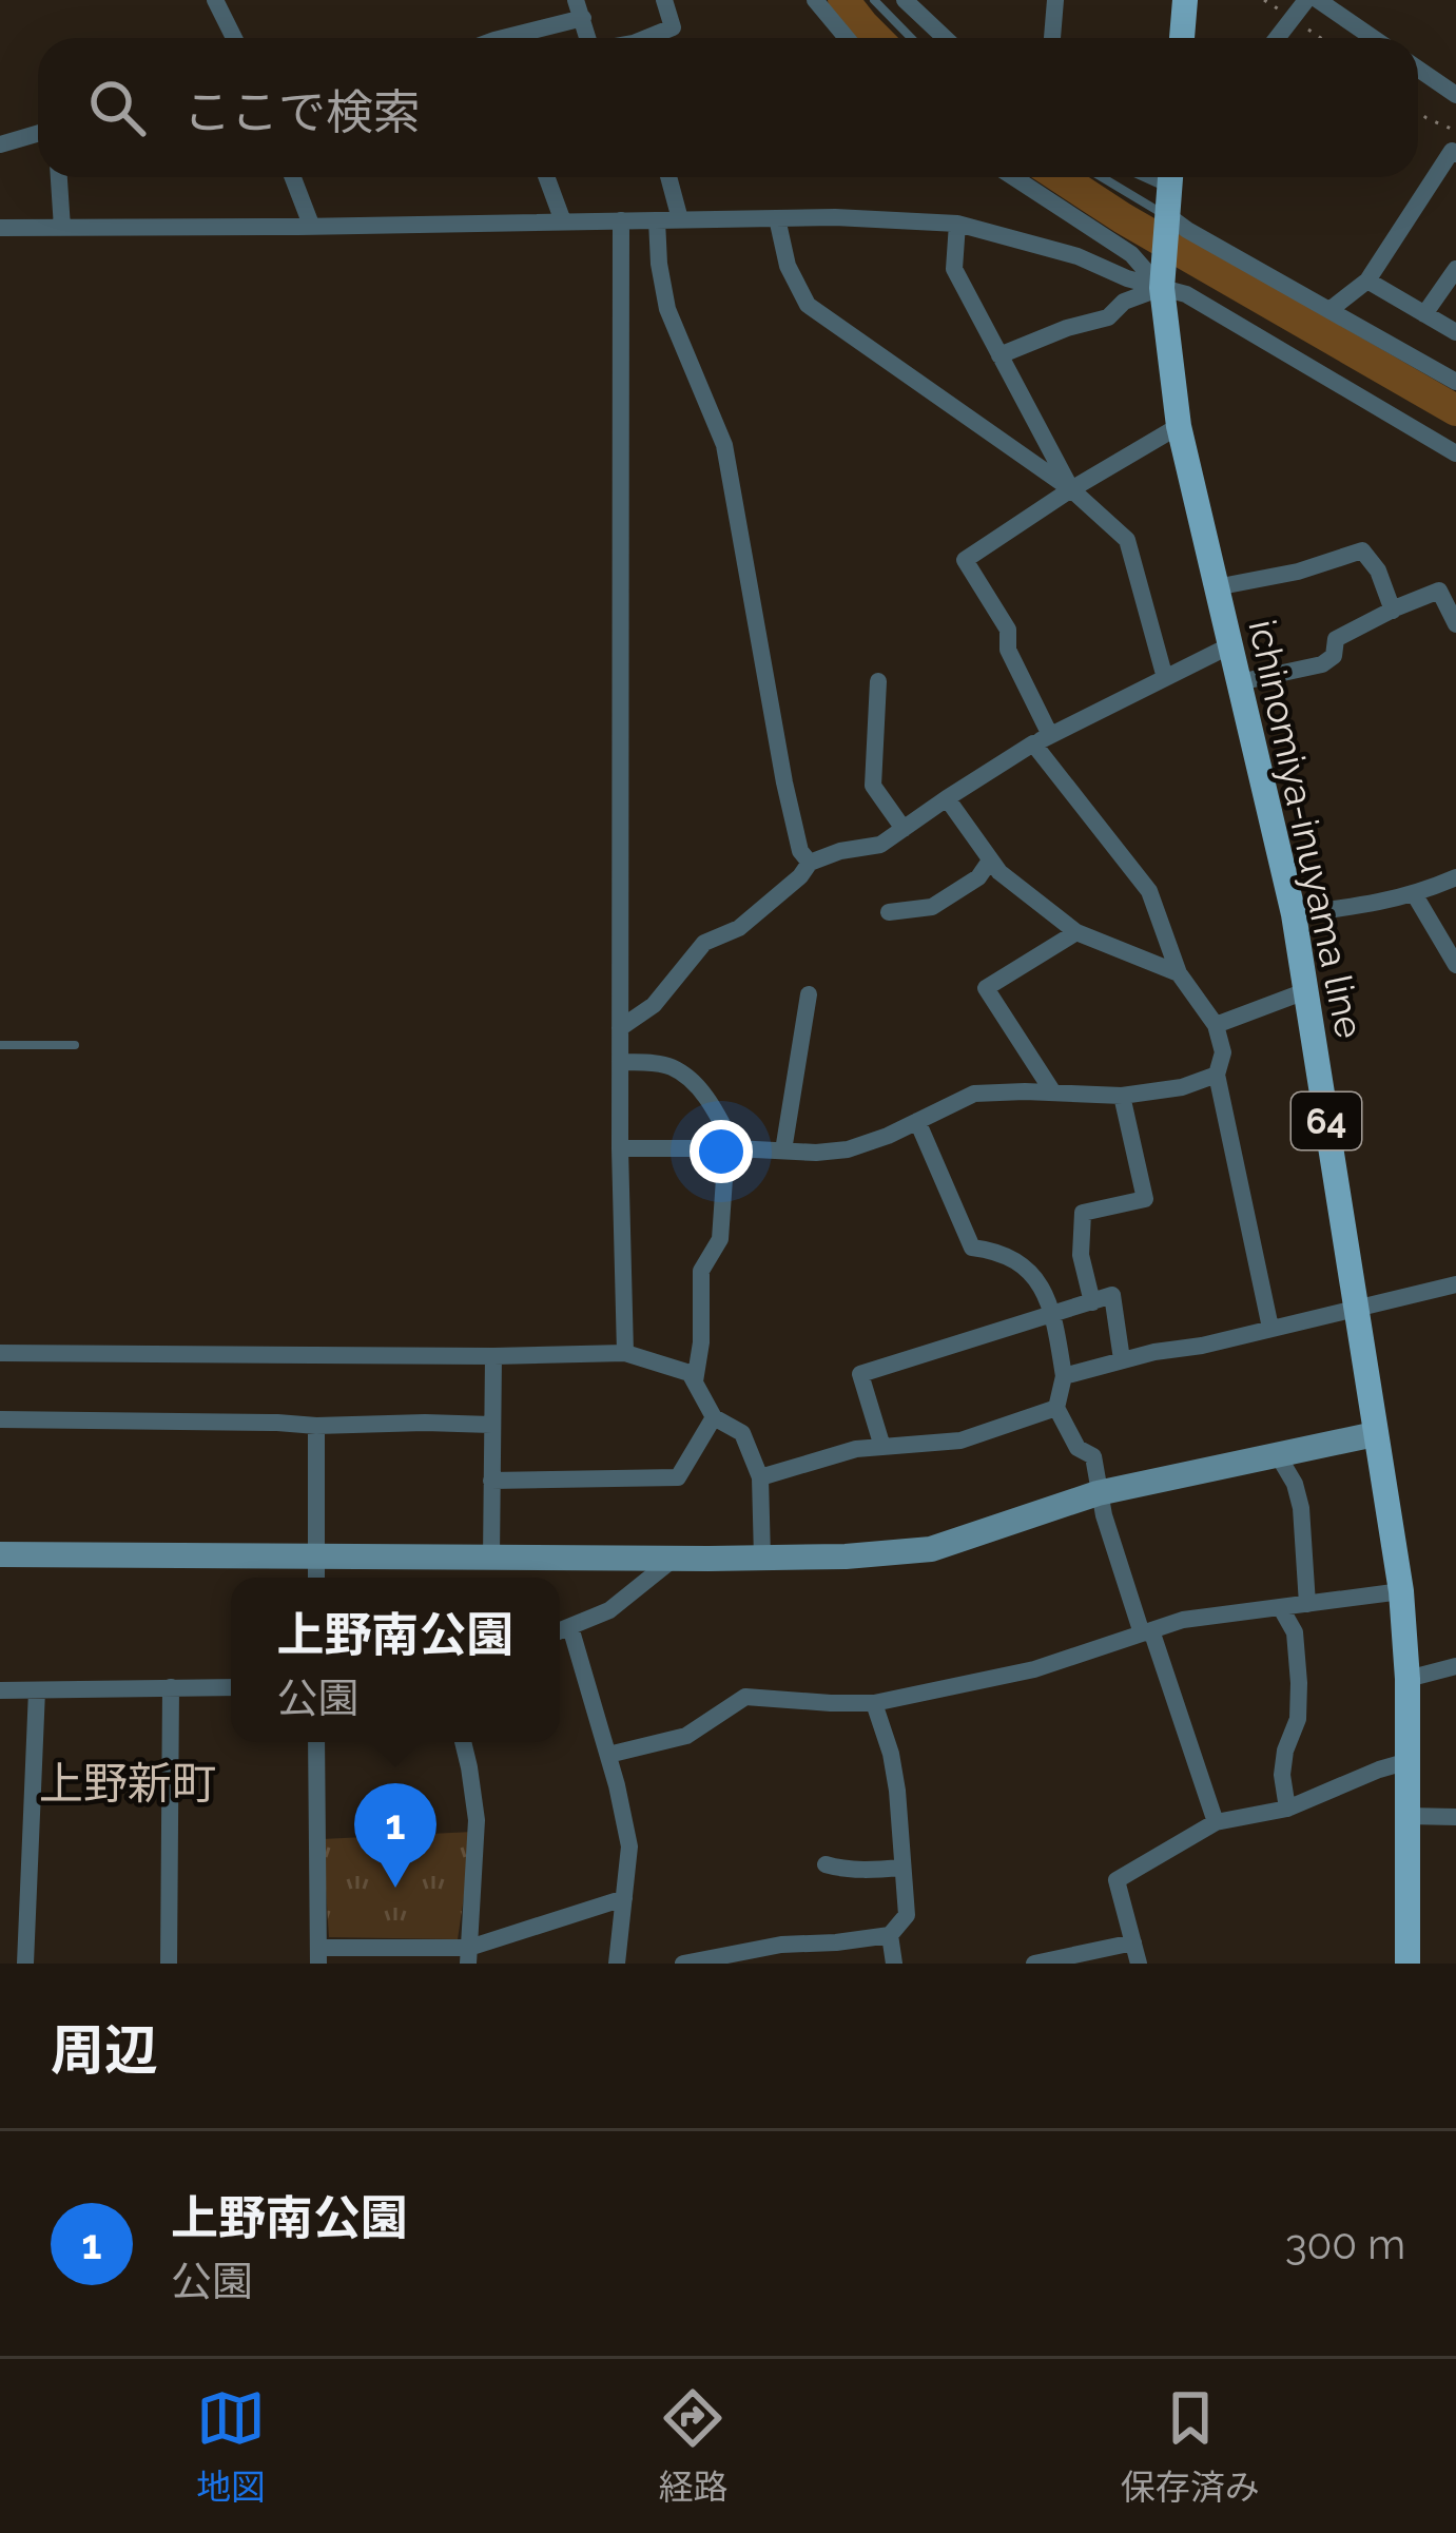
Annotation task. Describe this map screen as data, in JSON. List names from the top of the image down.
{
  "streets": {
    "main road": ["ichinomiya-inuyama line", "64"]
  },
  "districts": ["上野新町"],
  "page": {
    "search": "ここで検索",
    "popup": ["上野南公園", "公園"],
    "pins": "1",
    "heading": "周辺",
    "list": [
      {
        "mark": "1",
        "name": "上野南公園",
        "note": "公園",
        "value": "300 m"
      }
    ],
    "nav": ["地図", "経路", "保存済み"]
  }
}
